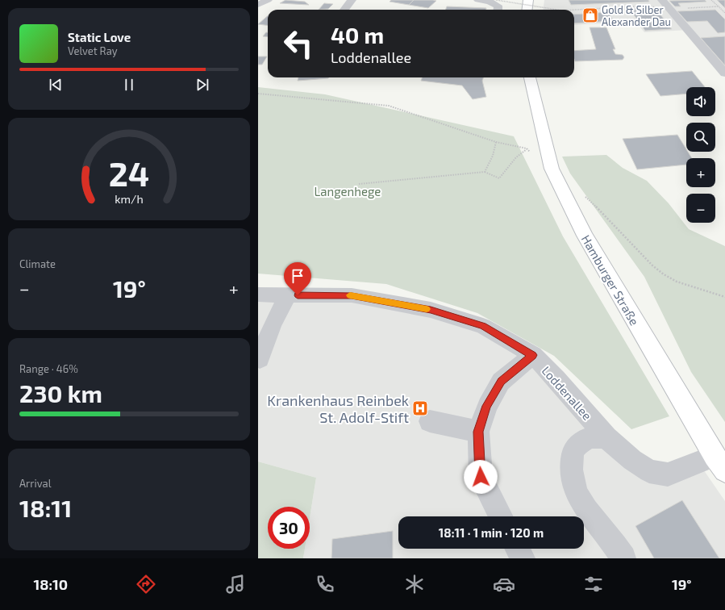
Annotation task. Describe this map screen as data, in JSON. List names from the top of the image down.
{
  "streets": {
    "main road": ["Hamburger Straße"],
    "street": ["Loddenallee"]
  },
  "crossings": [
    ["Hamburger Straße", "Loddenallee"]
  ],
  "parks": ["Langenhege"],
  "places": {
    "shop": ["Gold & Silber Alexander Dau"],
    "hospital": ["Krankenhaus Reinbek St. Adolf-Stift"]
  },
  "page": {
    "turn": ["40 m", "Loddenallee"],
    "song": ["Static Love", "Velvet Ray"],
    "map_buttons": ["+", "−"],
    "tile": [
      "Climate",
      ["Range · 46%", "230 km"],
      ["Arrival", "18:11"]
    ],
    "heat": ["−", "19°", "+"],
    "limit": "30",
    "trip": "18:11 · 1 min · 120 m",
    "tabs": ["18:10", "19°"],
    "gauge": ["24", "km/h"]
  }
}
